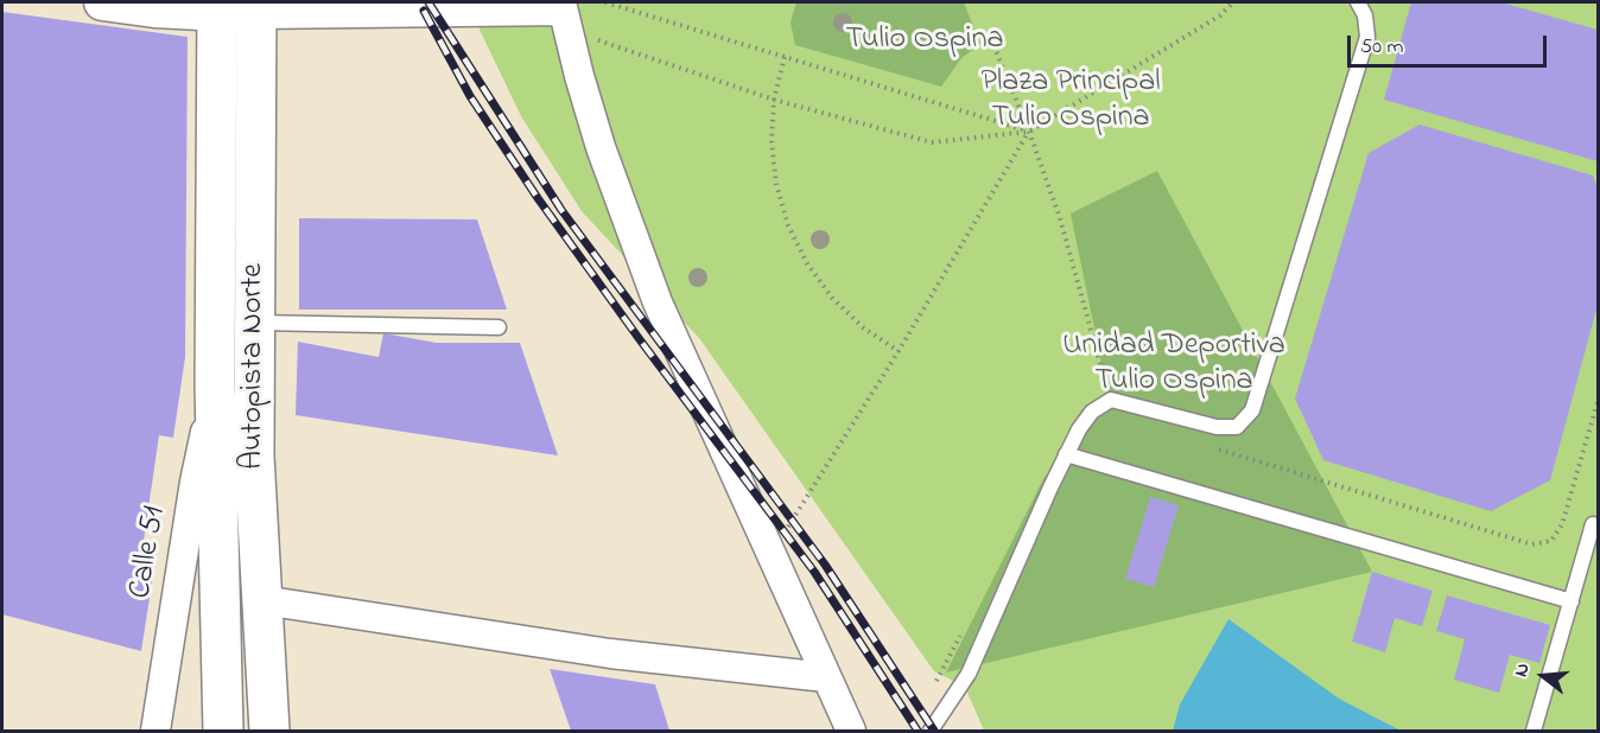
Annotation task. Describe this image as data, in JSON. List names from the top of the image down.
{
  "streets": {
    "main road": ["Autopista Norte"],
    "street": ["Calle 51"]
  },
  "crossings": [
    ["Autopista Norte", "Calle 51"]
  ],
  "parks": ["Tulio Ospina", "Plaza Principal Tulio Ospina", "Unidad Deportiva Tulio Ospina"],
  "scale_bar": "50 m",
  "north": "left"
}
